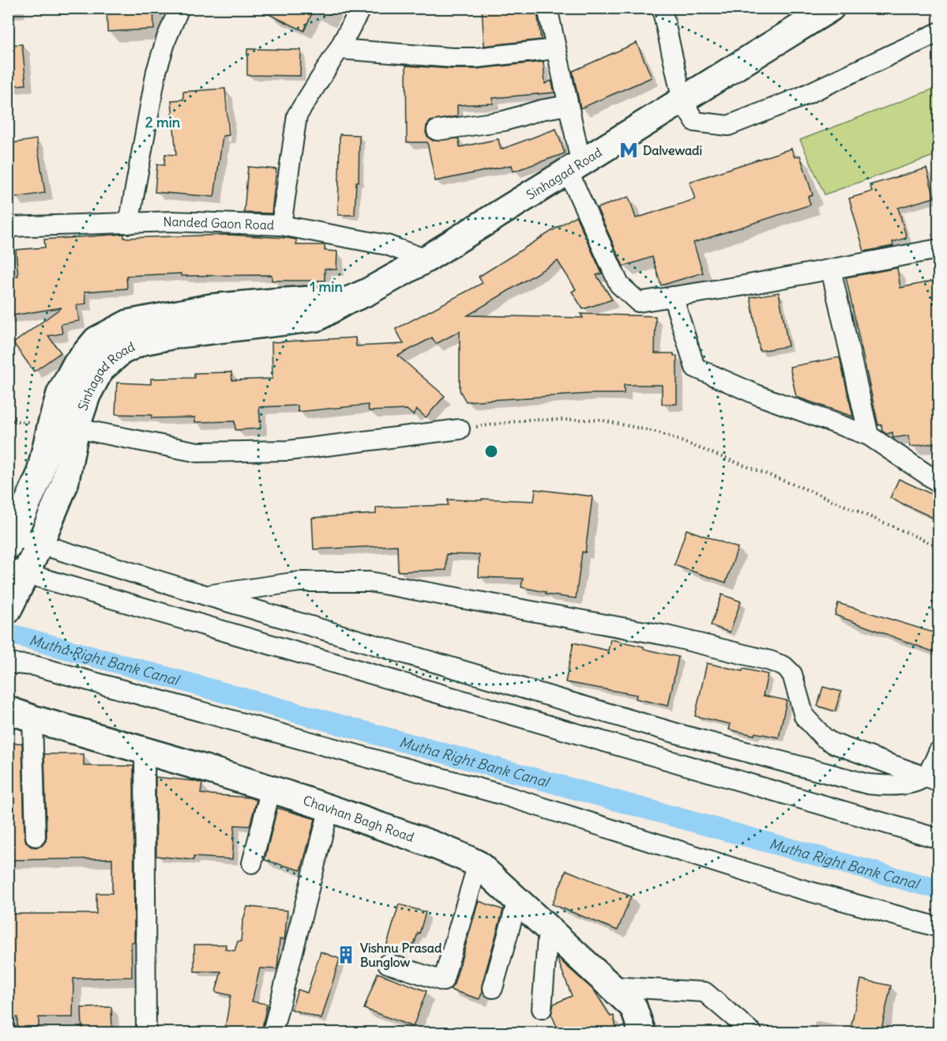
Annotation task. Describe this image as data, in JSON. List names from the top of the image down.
{
  "streets": {
    "main road": ["Sinhagad Road", "Chavhan Bagh Road"],
    "street": ["Nanded Gaon Road"]
  },
  "crossings": [
    ["Sinhagad Road", "Nanded Gaon Road"]
  ],
  "water": ["Mutha Right Bank Canal"],
  "places": {
    "metro station": ["Dalvewadi"],
    "building": ["Vishnu Prasad Bunglow"]
  },
  "rings": ["2 min", "1 min"]
}
